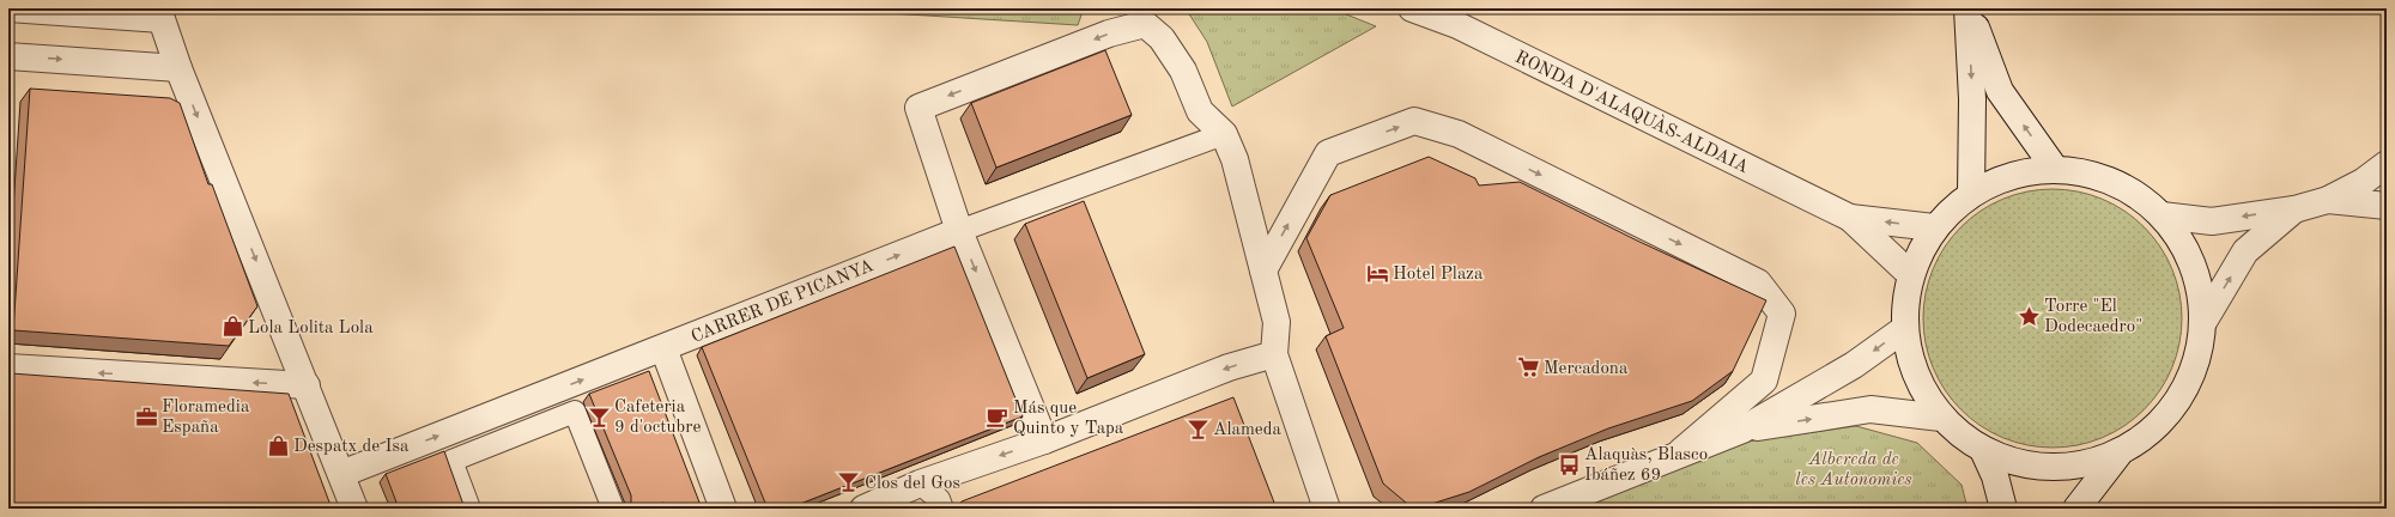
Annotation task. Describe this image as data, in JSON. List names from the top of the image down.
{
  "streets": {
    "street": ["RONDA D'ALAQUÀS-ALDAIA", "CARRER DE PICANYA"]
  },
  "one_way": ["CARRER DE PICANYA"],
  "parks": ["Albereda de les Autonomies"],
  "places": {
    "hotel": ["Hotel Plaza"],
    "place": ["Torre \"El Dodecaedro\""],
    "shop": ["Lola Lolita Lola", "Despatx de Isa"],
    "supermarket": ["Mercadona"],
    "office": ["Floramedia España"],
    "bar": ["Cafeteria 9 d'octubre", "Alameda", "Clos del Gos"],
    "cafe": ["Más que Quinto y Tapa"],
    "bus stop": ["Alaquàs, Blasco Ibáñez 69"]
  }
}
